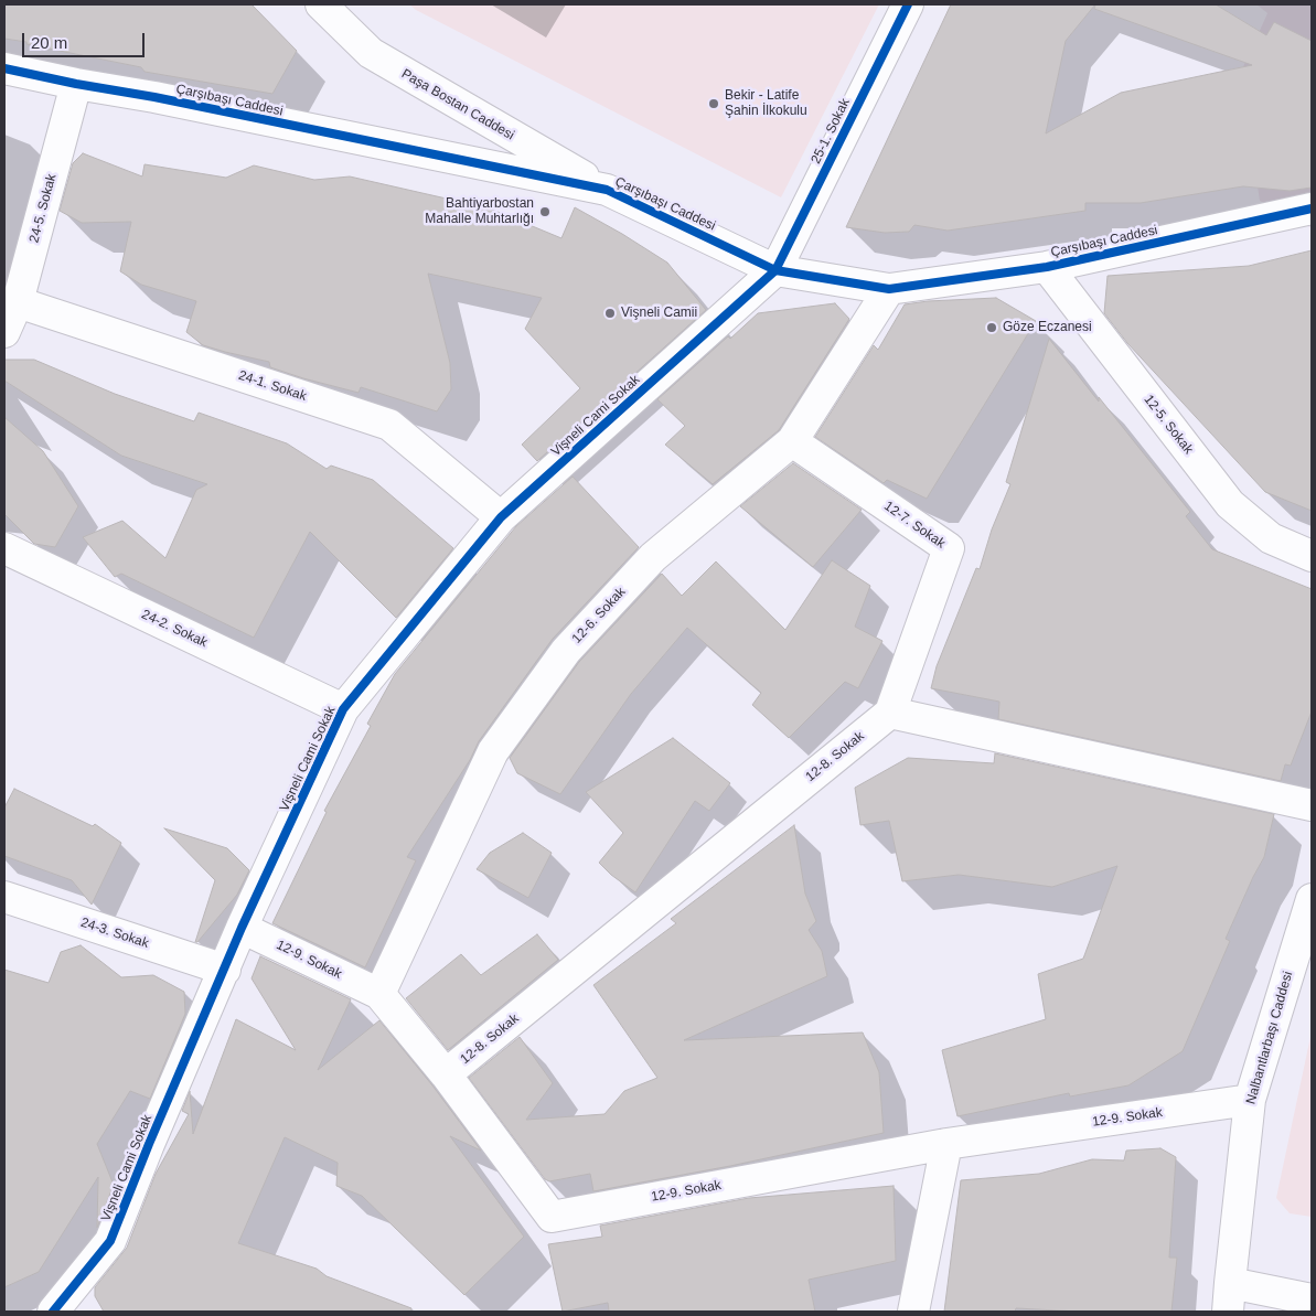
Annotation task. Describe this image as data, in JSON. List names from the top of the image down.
{
  "streets": {
    "street": [
      "Çarşıbaşı Caddesi",
      "Paşa Bostan Caddesi",
      "25-1. Sokak",
      "24-5. Sokak",
      "24-1. Sokak",
      "Vişneli Cami Sokak",
      "12-5. Sokak",
      "12-7. Sokak",
      "12-6. Sokak",
      "24-2. Sokak",
      "12-8. Sokak",
      "24-3. Sokak",
      "12-9. Sokak",
      "Nalbantlarbaşı Caddesi"
    ]
  },
  "crossings": [
    ["Çarşıbaşı Caddesi", "Paşa Bostan Caddesi"],
    ["Çarşıbaşı Caddesi", "25-1. Sokak"],
    ["Çarşıbaşı Caddesi", "24-5. Sokak"],
    ["Çarşıbaşı Caddesi", "Vişneli Cami Sokak"],
    ["Çarşıbaşı Caddesi", "12-5. Sokak"],
    ["Çarşıbaşı Caddesi", "12-6. Sokak"],
    ["25-1. Sokak", "Vişneli Cami Sokak"],
    ["24-5. Sokak", "24-1. Sokak"],
    ["24-1. Sokak", "Vişneli Cami Sokak"],
    ["Vişneli Cami Sokak", "24-2. Sokak"],
    ["Vişneli Cami Sokak", "24-3. Sokak"],
    ["Vişneli Cami Sokak", "12-9. Sokak"],
    ["12-7. Sokak", "12-6. Sokak"],
    ["12-7. Sokak", "12-8. Sokak"],
    ["12-6. Sokak", "12-9. Sokak"],
    ["12-8. Sokak", "12-9. Sokak"],
    ["12-9. Sokak", "Nalbantlarbaşı Caddesi"]
  ],
  "places": [
    "Bekir - Latife Şahin İlkokulu",
    "Bahtiyarbostan Mahalle Muhtarlığı",
    "Vişneli Camii",
    "Göze Eczanesi"
  ],
  "scale_bar": "20 m"
}
